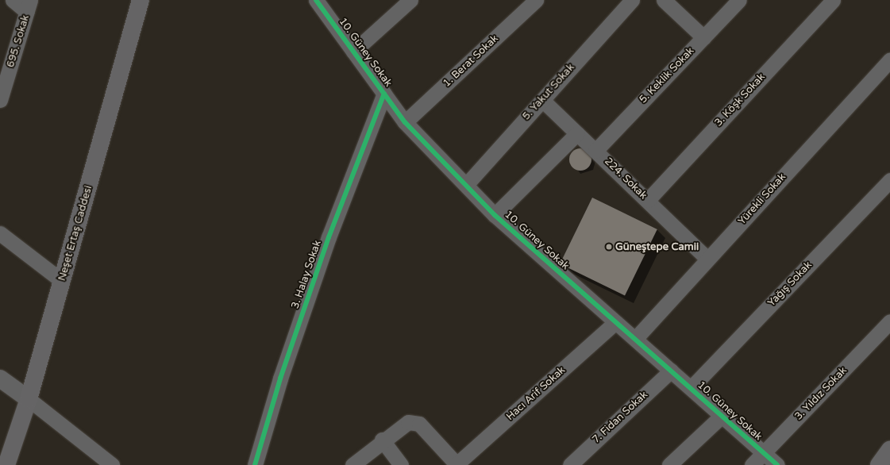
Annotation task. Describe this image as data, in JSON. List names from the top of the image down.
{
  "streets": {
    "main road": ["Neşet Ertaş Caddesi"],
    "street": [
      "695. Sokak",
      "10. Güney Sokak",
      "1. Berat Sokak",
      "5. Keklik Sokak",
      "5. Yakut Sokak",
      "3. Köşk Sokak",
      "224. Sokak",
      "Yürekli Sokak",
      "3. Halay Sokak",
      "Yağış Sokak",
      "Hacı Arif Sokak",
      "3. Yıldız Sokak",
      "7. Fidan Sokak"
    ]
  },
  "crossings": [
    ["10. Güney Sokak", "1. Berat Sokak"],
    ["10. Güney Sokak", "5. Yakut Sokak"],
    ["10. Güney Sokak", "Yürekli Sokak"],
    ["10. Güney Sokak", "3. Halay Sokak"],
    ["10. Güney Sokak", "Yağış Sokak"],
    ["10. Güney Sokak", "Hacı Arif Sokak"],
    ["10. Güney Sokak", "3. Yıldız Sokak"],
    ["10. Güney Sokak", "7. Fidan Sokak"],
    ["5. Keklik Sokak", "224. Sokak"],
    ["5. Yakut Sokak", "224. Sokak"],
    ["3. Köşk Sokak", "224. Sokak"],
    ["224. Sokak", "Yürekli Sokak"]
  ],
  "places": ["Güneştepe Camii"]
}
